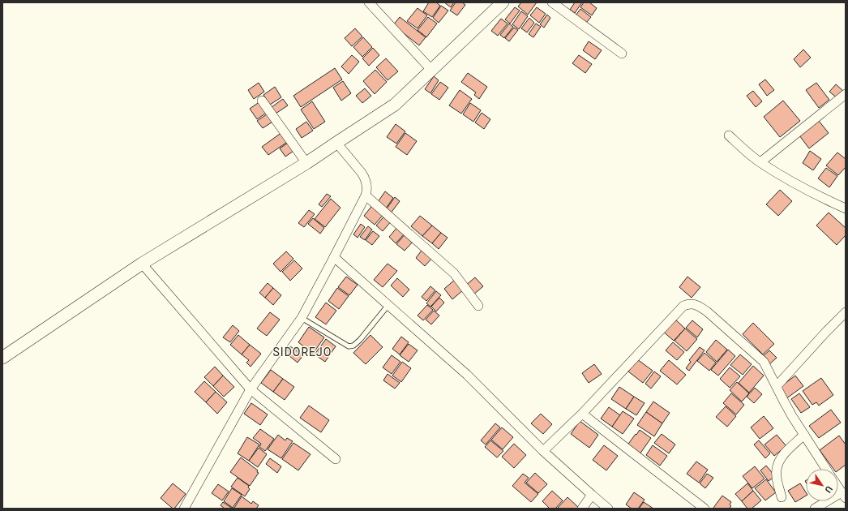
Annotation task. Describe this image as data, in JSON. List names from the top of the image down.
{
  "districts": ["SIDOREJO"],
  "north": "bottom right"
}
